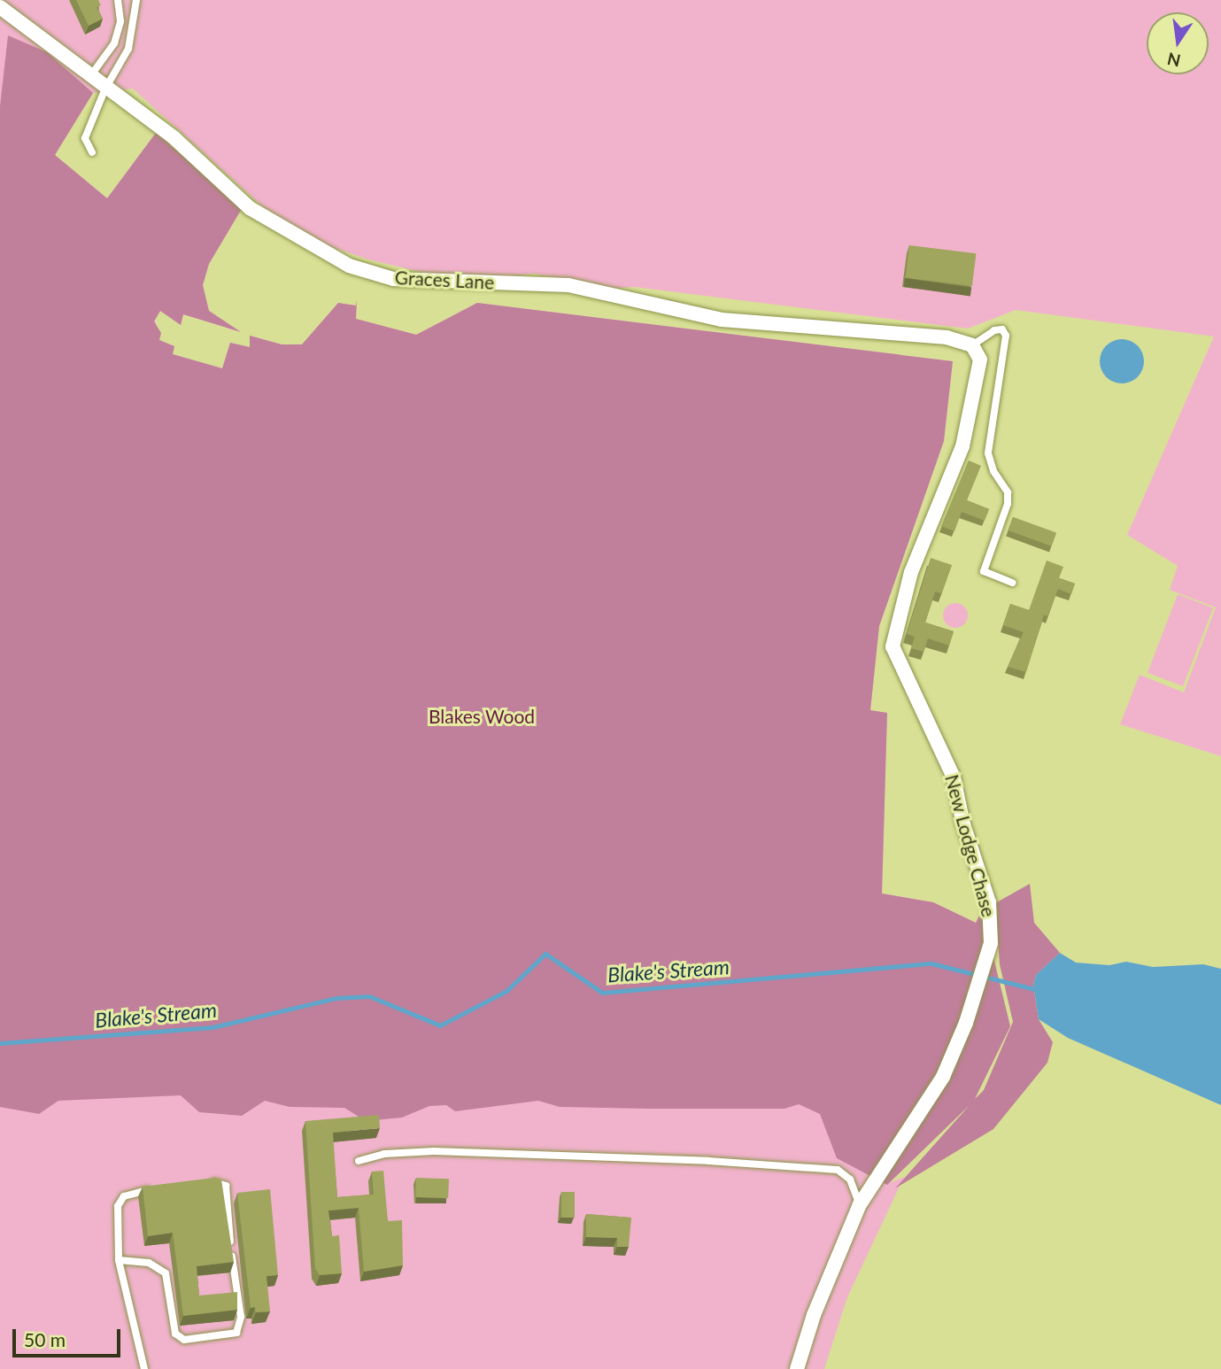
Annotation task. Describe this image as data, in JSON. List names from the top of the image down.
{
  "streets": {
    "street": ["Graces Lane", "New Lodge Chase"]
  },
  "crossings": [
    ["Graces Lane", "New Lodge Chase"]
  ],
  "water": ["Blake's Stream"],
  "parks": ["Blakes Wood"],
  "scale_bar": "50 m",
  "north": "bottom"
}
